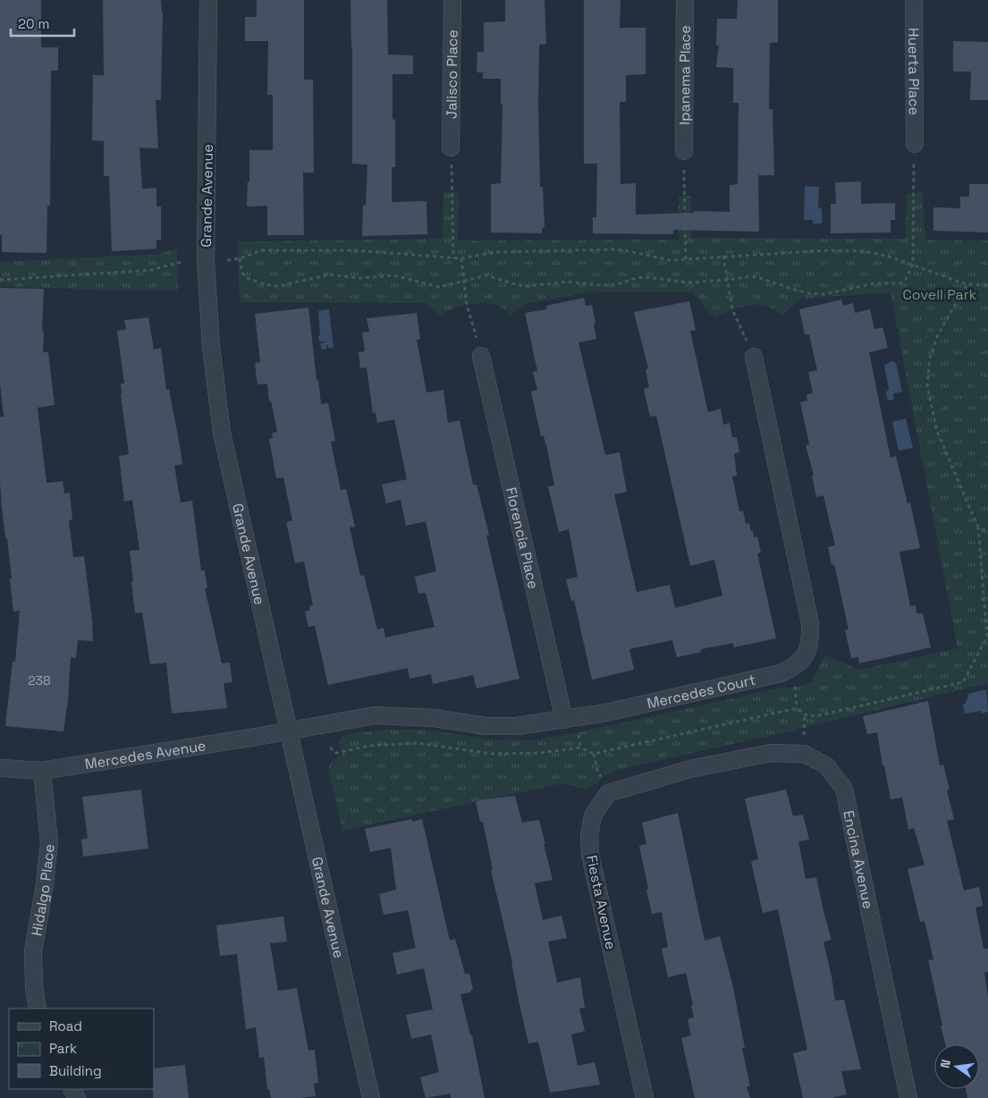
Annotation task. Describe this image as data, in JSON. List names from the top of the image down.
{
  "streets": {
    "street": [
      "Huerta Place",
      "Jalisco Place",
      "Ipanema Place",
      "Grande Avenue",
      "Florencia Place",
      "Mercedes Court",
      "Mercedes Avenue",
      "Encina Avenue",
      "Hidalgo Place",
      "Fiesta Avenue"
    ]
  },
  "crossings": [
    ["Grande Avenue", "Mercedes Court"],
    ["Grande Avenue", "Mercedes Avenue"],
    ["Florencia Place", "Mercedes Court"],
    ["Mercedes Court", "Mercedes Avenue"],
    ["Mercedes Avenue", "Hidalgo Place"],
    ["Encina Avenue", "Fiesta Avenue"]
  ],
  "parks": ["Covell Park"],
  "house_numbers": ["238"],
  "legend": ["Road", "Park", "Building"],
  "scale_bar": "20 m",
  "north": "left"
}
